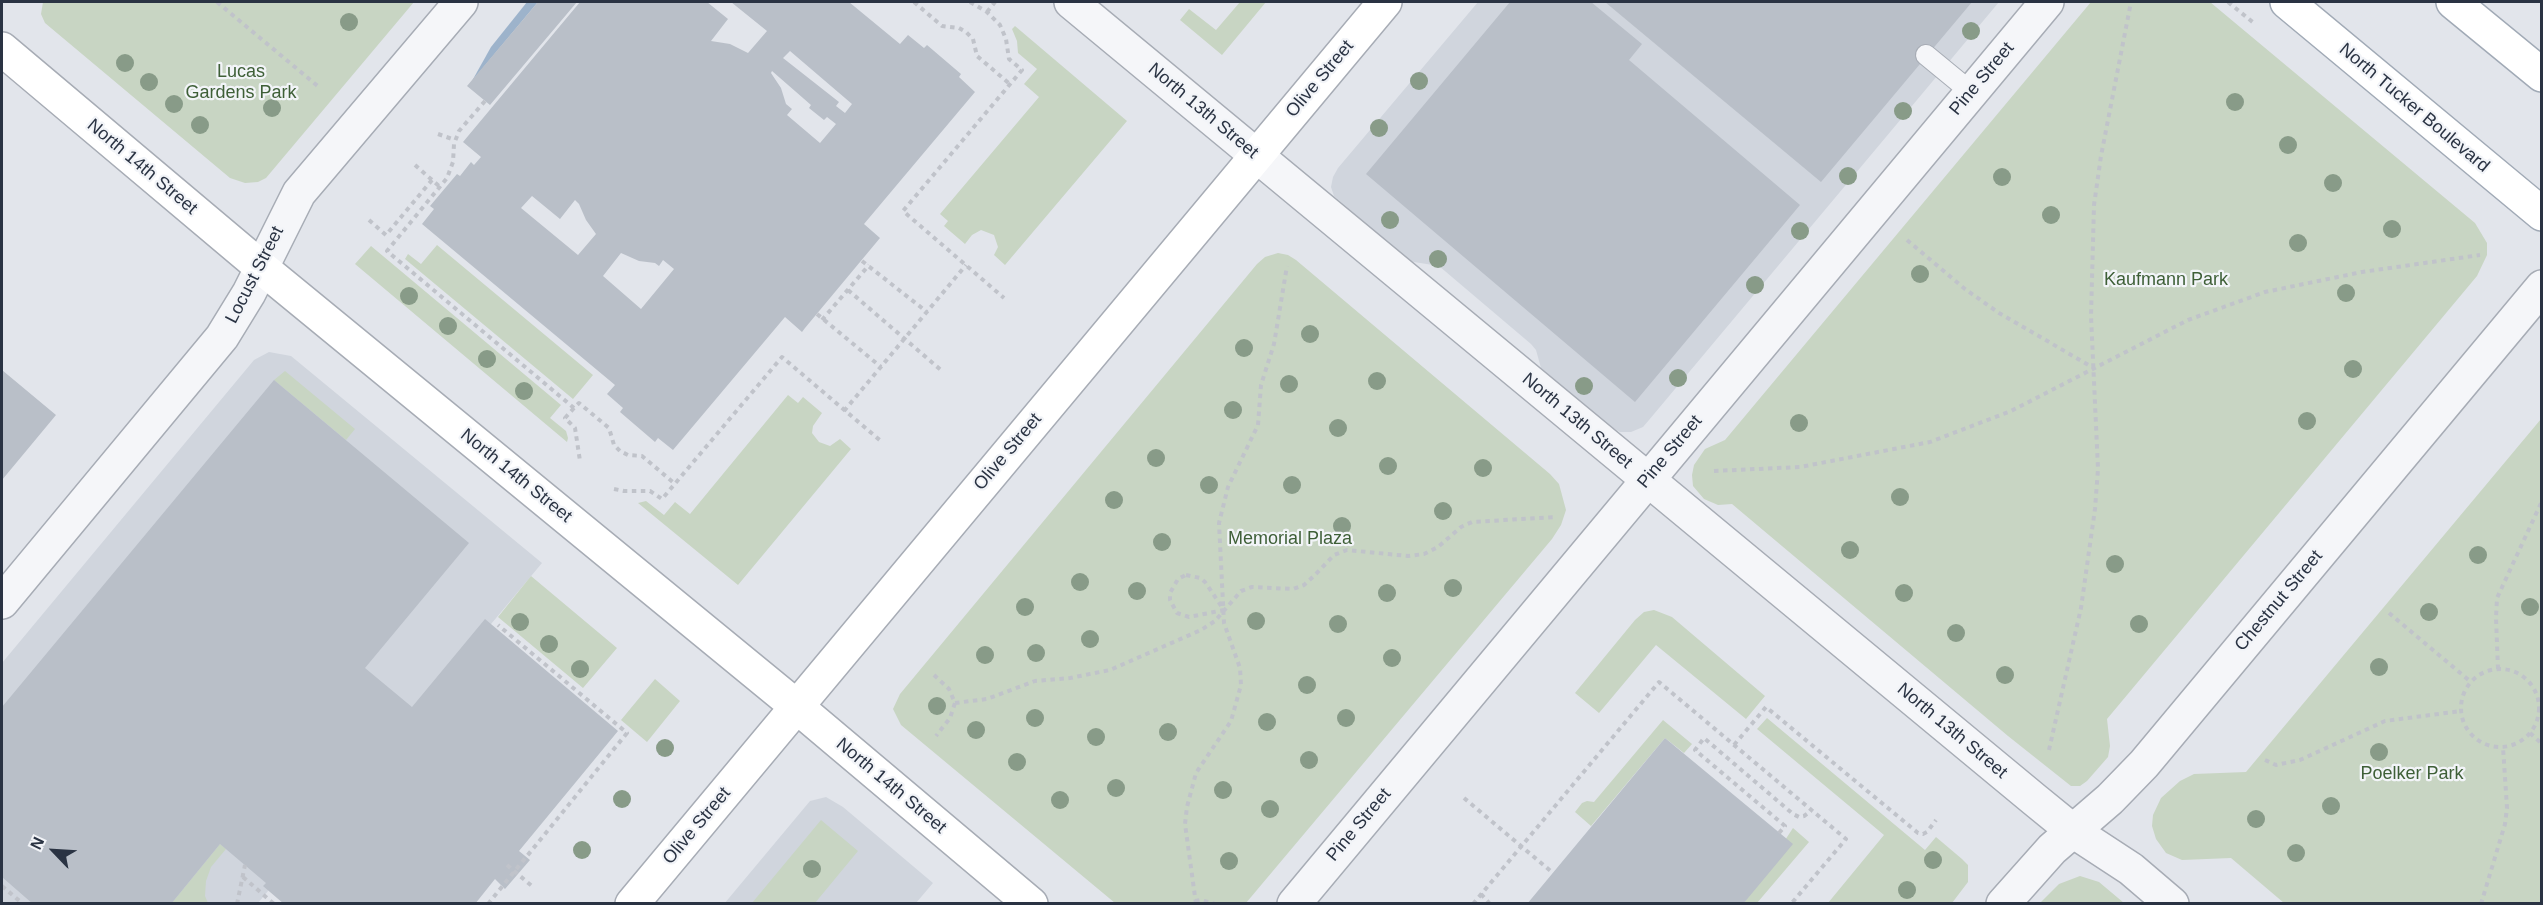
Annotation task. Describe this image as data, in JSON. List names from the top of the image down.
{
  "streets": {
    "main road": ["Olive Street", "North Tucker Boulevard", "North 14th Street"],
    "street": [
      "Pine Street",
      "North 13th Street",
      "Locust Street",
      "Chestnut Street"
    ]
  },
  "crossings": [
    ["Olive Street", "North 13th Street"],
    ["Olive Street", "North 14th Street"],
    ["Pine Street", "North 13th Street"],
    ["North 13th Street", "Chestnut Street"],
    ["North 14th Street", "Locust Street"]
  ],
  "parks": [
    "Lucas Gardens Park",
    "Kaufmann Park",
    "Memorial Plaza",
    "Poelker Park"
  ],
  "north": "top left"
}
